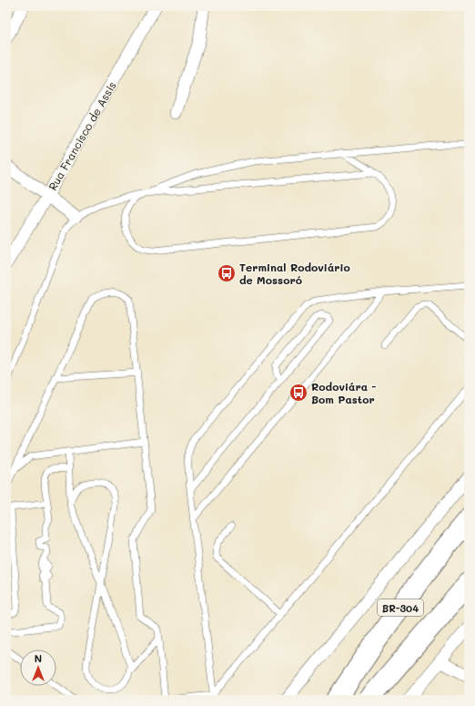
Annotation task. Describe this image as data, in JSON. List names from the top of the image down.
{
  "streets": {
    "highway": ["BR-304"],
    "street": ["Rua Francisco de Assis"]
  },
  "places": {
    "bus stop": ["Terminal Rodoviário de Mossoró", "Rodoviára - Bom Pastor"]
  },
  "north": "top"
}
